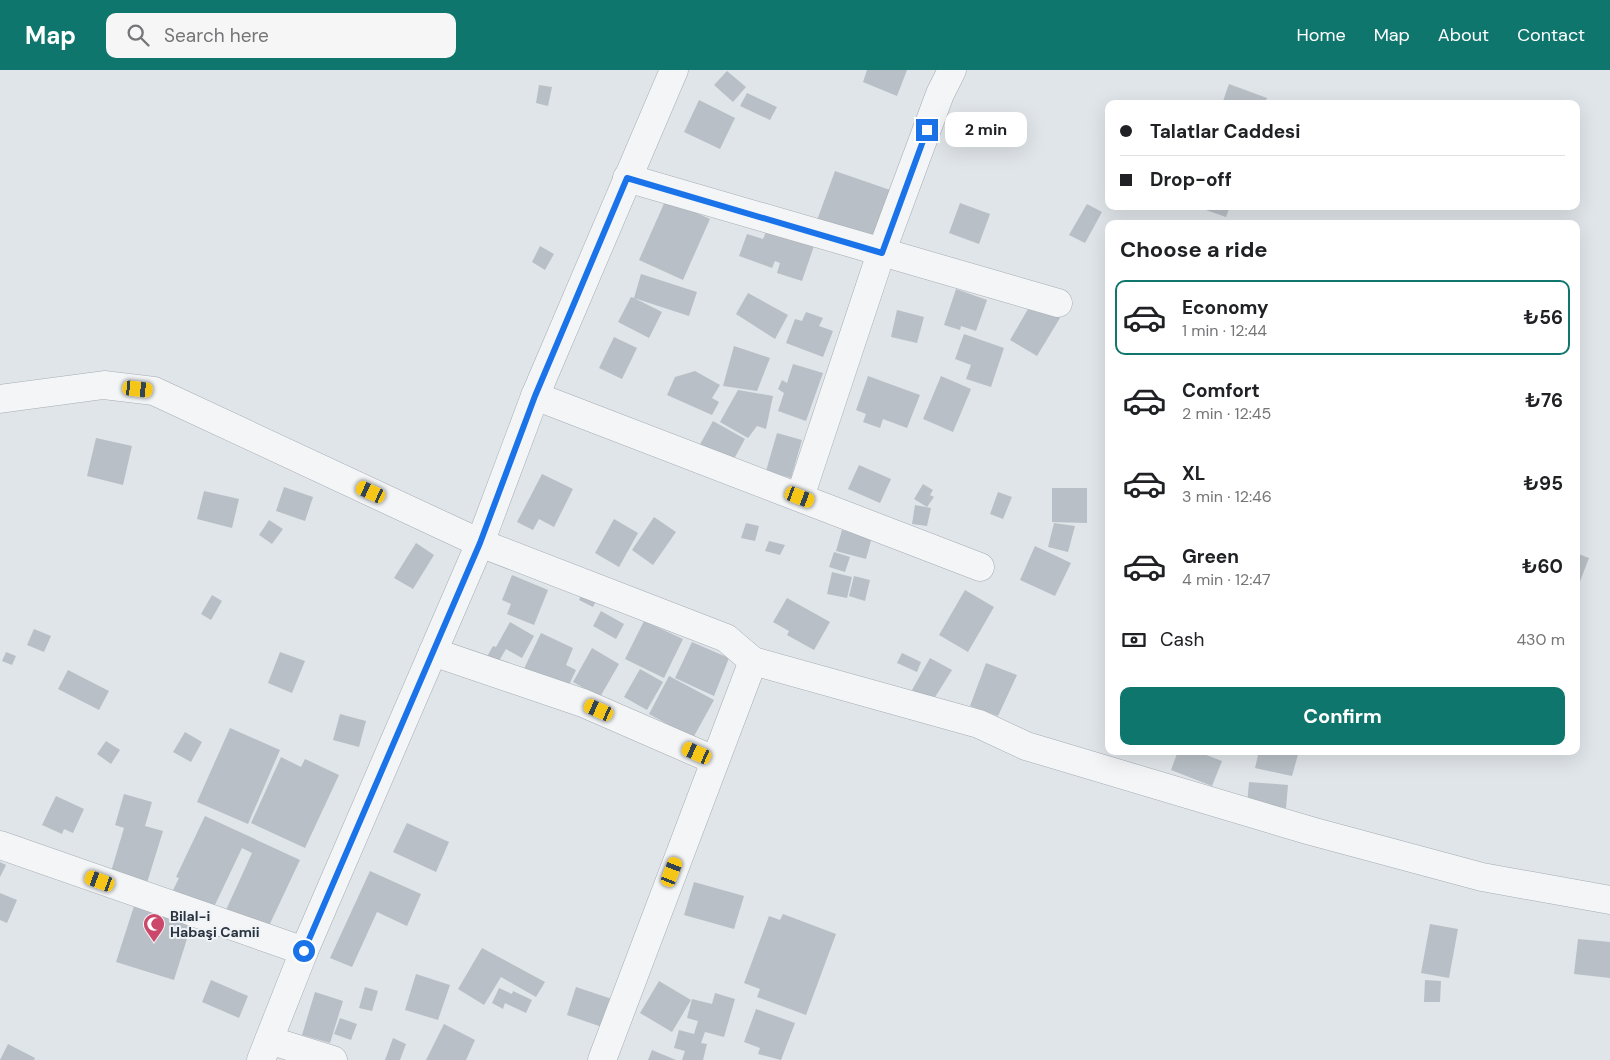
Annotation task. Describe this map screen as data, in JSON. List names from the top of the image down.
{
  "places": {
    "mosque": ["Bilal-i Habaşi Camii"]
  },
  "page": {
    "header": "Map",
    "search": "Search here",
    "nav": [
      "Home",
      "Map",
      "About",
      "Contact"
    ],
    "banner": ["Talatlar Caddesi", "Drop-off"],
    "bubble": "2 min",
    "heading": "Choose a ride",
    "list": [
      {
        "name": "Economy",
        "note": "1 min · 12:44",
        "value": "₺56"
      },
      {
        "name": "Comfort",
        "note": "2 min · 12:45",
        "value": "₺76"
      },
      {
        "name": "XL",
        "note": "3 min · 12:46",
        "value": "₺95"
      },
      {
        "name": "Green",
        "note": "4 min · 12:47",
        "value": "₺60"
      }
    ],
    "pay": ["Cash", "430 m"],
    "buttons": "Confirm"
  }
}
